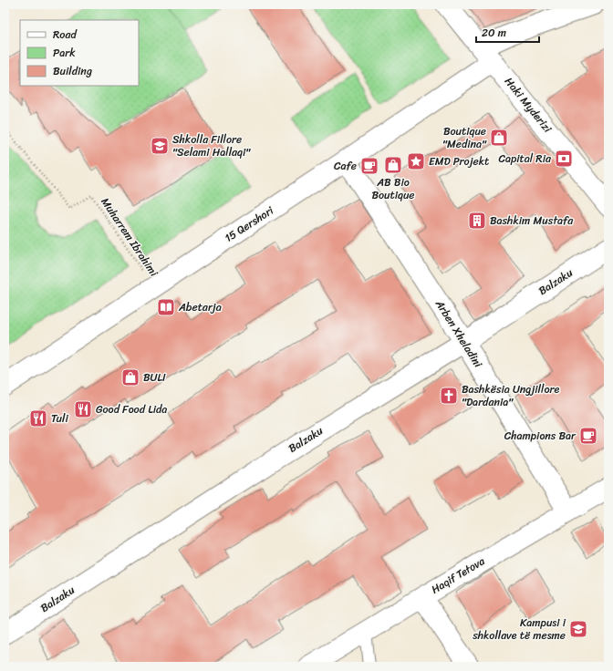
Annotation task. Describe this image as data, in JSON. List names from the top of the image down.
{
  "streets": {
    "street": [
      "Haki Myderizi",
      "15 Qershori",
      "Balzaku",
      "Arben Xheladini",
      "Haqif Tetova"
    ],
    "path": ["Muharrem Ibrahimi"]
  },
  "crossings": [
    ["Haki Myderizi", "15 Qershori"],
    ["15 Qershori", "Muharrem Ibrahimi"],
    ["15 Qershori", "Arben Xheladini"],
    ["Balzaku", "Arben Xheladini"],
    ["Arben Xheladini", "Haqif Tetova"]
  ],
  "places": {
    "shop": ["Boutique \"Medina\"", "AB Bio Boutique", "BULI"],
    "school or university": ["Shkolla Fillore \"Selami Hallaqi\"", "Kampusi i shkollave të mesme"],
    "bank": ["Capital Ria"],
    "place": ["EMD Projekt"],
    "cafe": ["Cafe", "Champions Bar"],
    "building": ["Bashkim Mustafa"],
    "library": ["Abetarja"],
    "church": ["Bashkësia Ungjillore \"Dardania\""],
    "restaurant": ["Good Food Lida", "Tuli"]
  },
  "legend": ["Road", "Park", "Building"],
  "scale_bar": "20 m"
}
